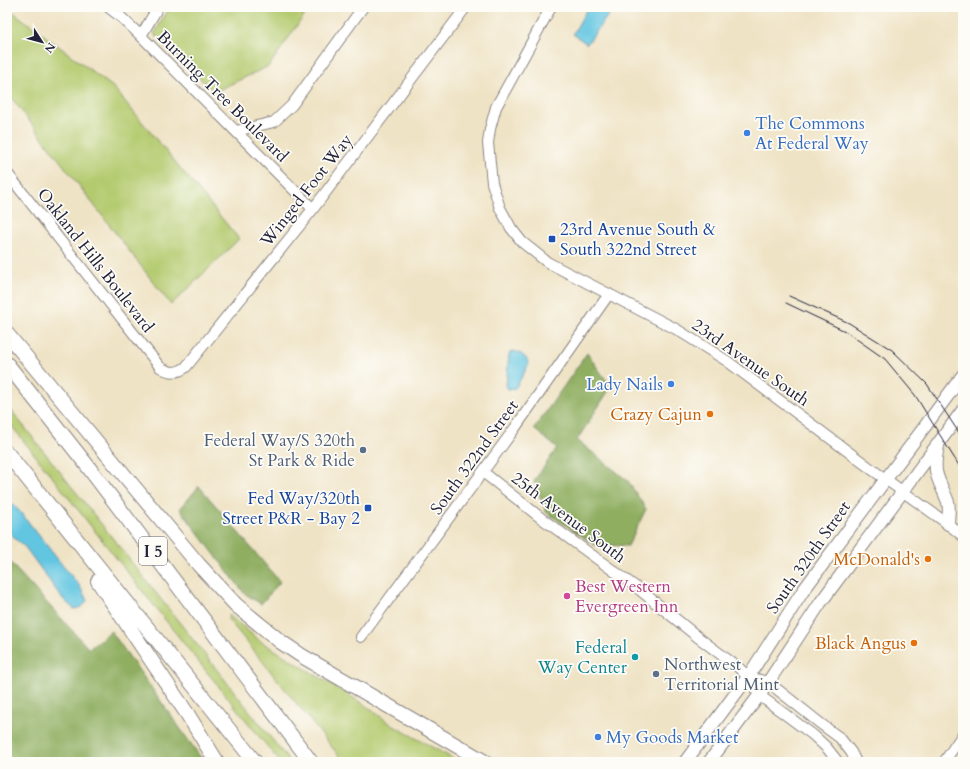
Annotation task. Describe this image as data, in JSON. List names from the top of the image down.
{
  "streets": {
    "highway": ["I 5"],
    "main road": ["South 320th Street"],
    "street": [
      "Burning Tree Boulevard",
      "Winged Foot Way",
      "Oakland Hills Boulevard",
      "23rd Avenue South",
      "South 322nd Street",
      "25th Avenue South"
    ]
  },
  "crossings": [
    ["Burning Tree Boulevard", "Winged Foot Way"],
    ["Winged Foot Way", "Oakland Hills Boulevard"],
    ["23rd Avenue South", "South 322nd Street"],
    ["23rd Avenue South", "South 320th Street"],
    ["South 322nd Street", "25th Avenue South"],
    ["25th Avenue South", "South 320th Street"]
  ],
  "places": {
    "other": [
      "The Commons At Federal Way",
      "Lady Nails",
      "Crazy Cajun",
      "Federal Way/S 320th St Park & Ride",
      "McDonald's",
      "Best Western Evergreen Inn",
      "Black Angus",
      "Federal Way Center",
      "Northwest Territorial Mint",
      "My Goods Market"
    ],
    "transit": ["23rd Avenue South & South 322nd Street", "Fed Way/320th Street P&R - Bay 2"]
  },
  "north": "bottom right"
}
